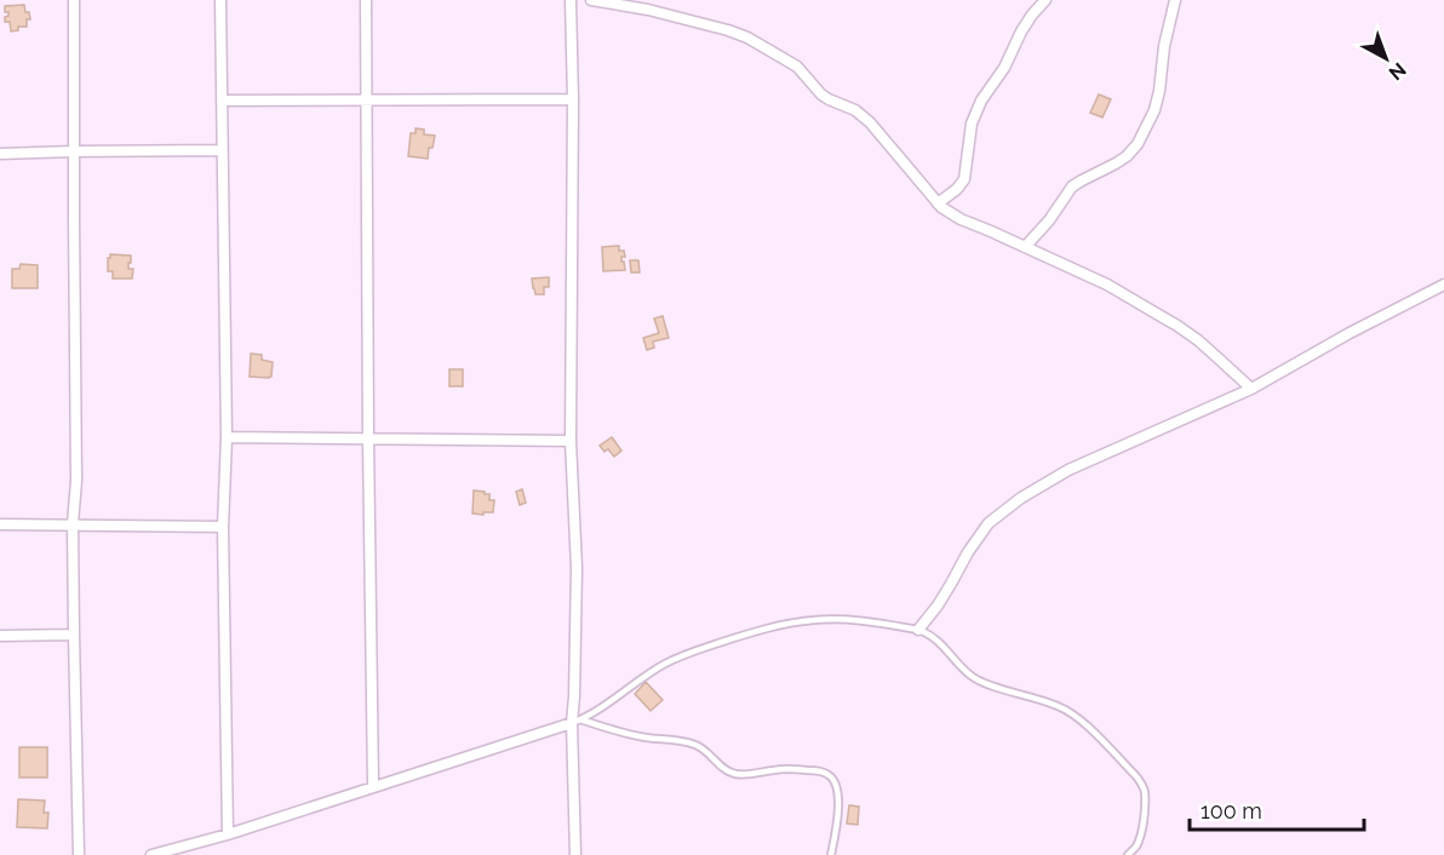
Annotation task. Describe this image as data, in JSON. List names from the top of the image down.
{
  "scale_bar": "100 m",
  "north": "bottom right"
}
